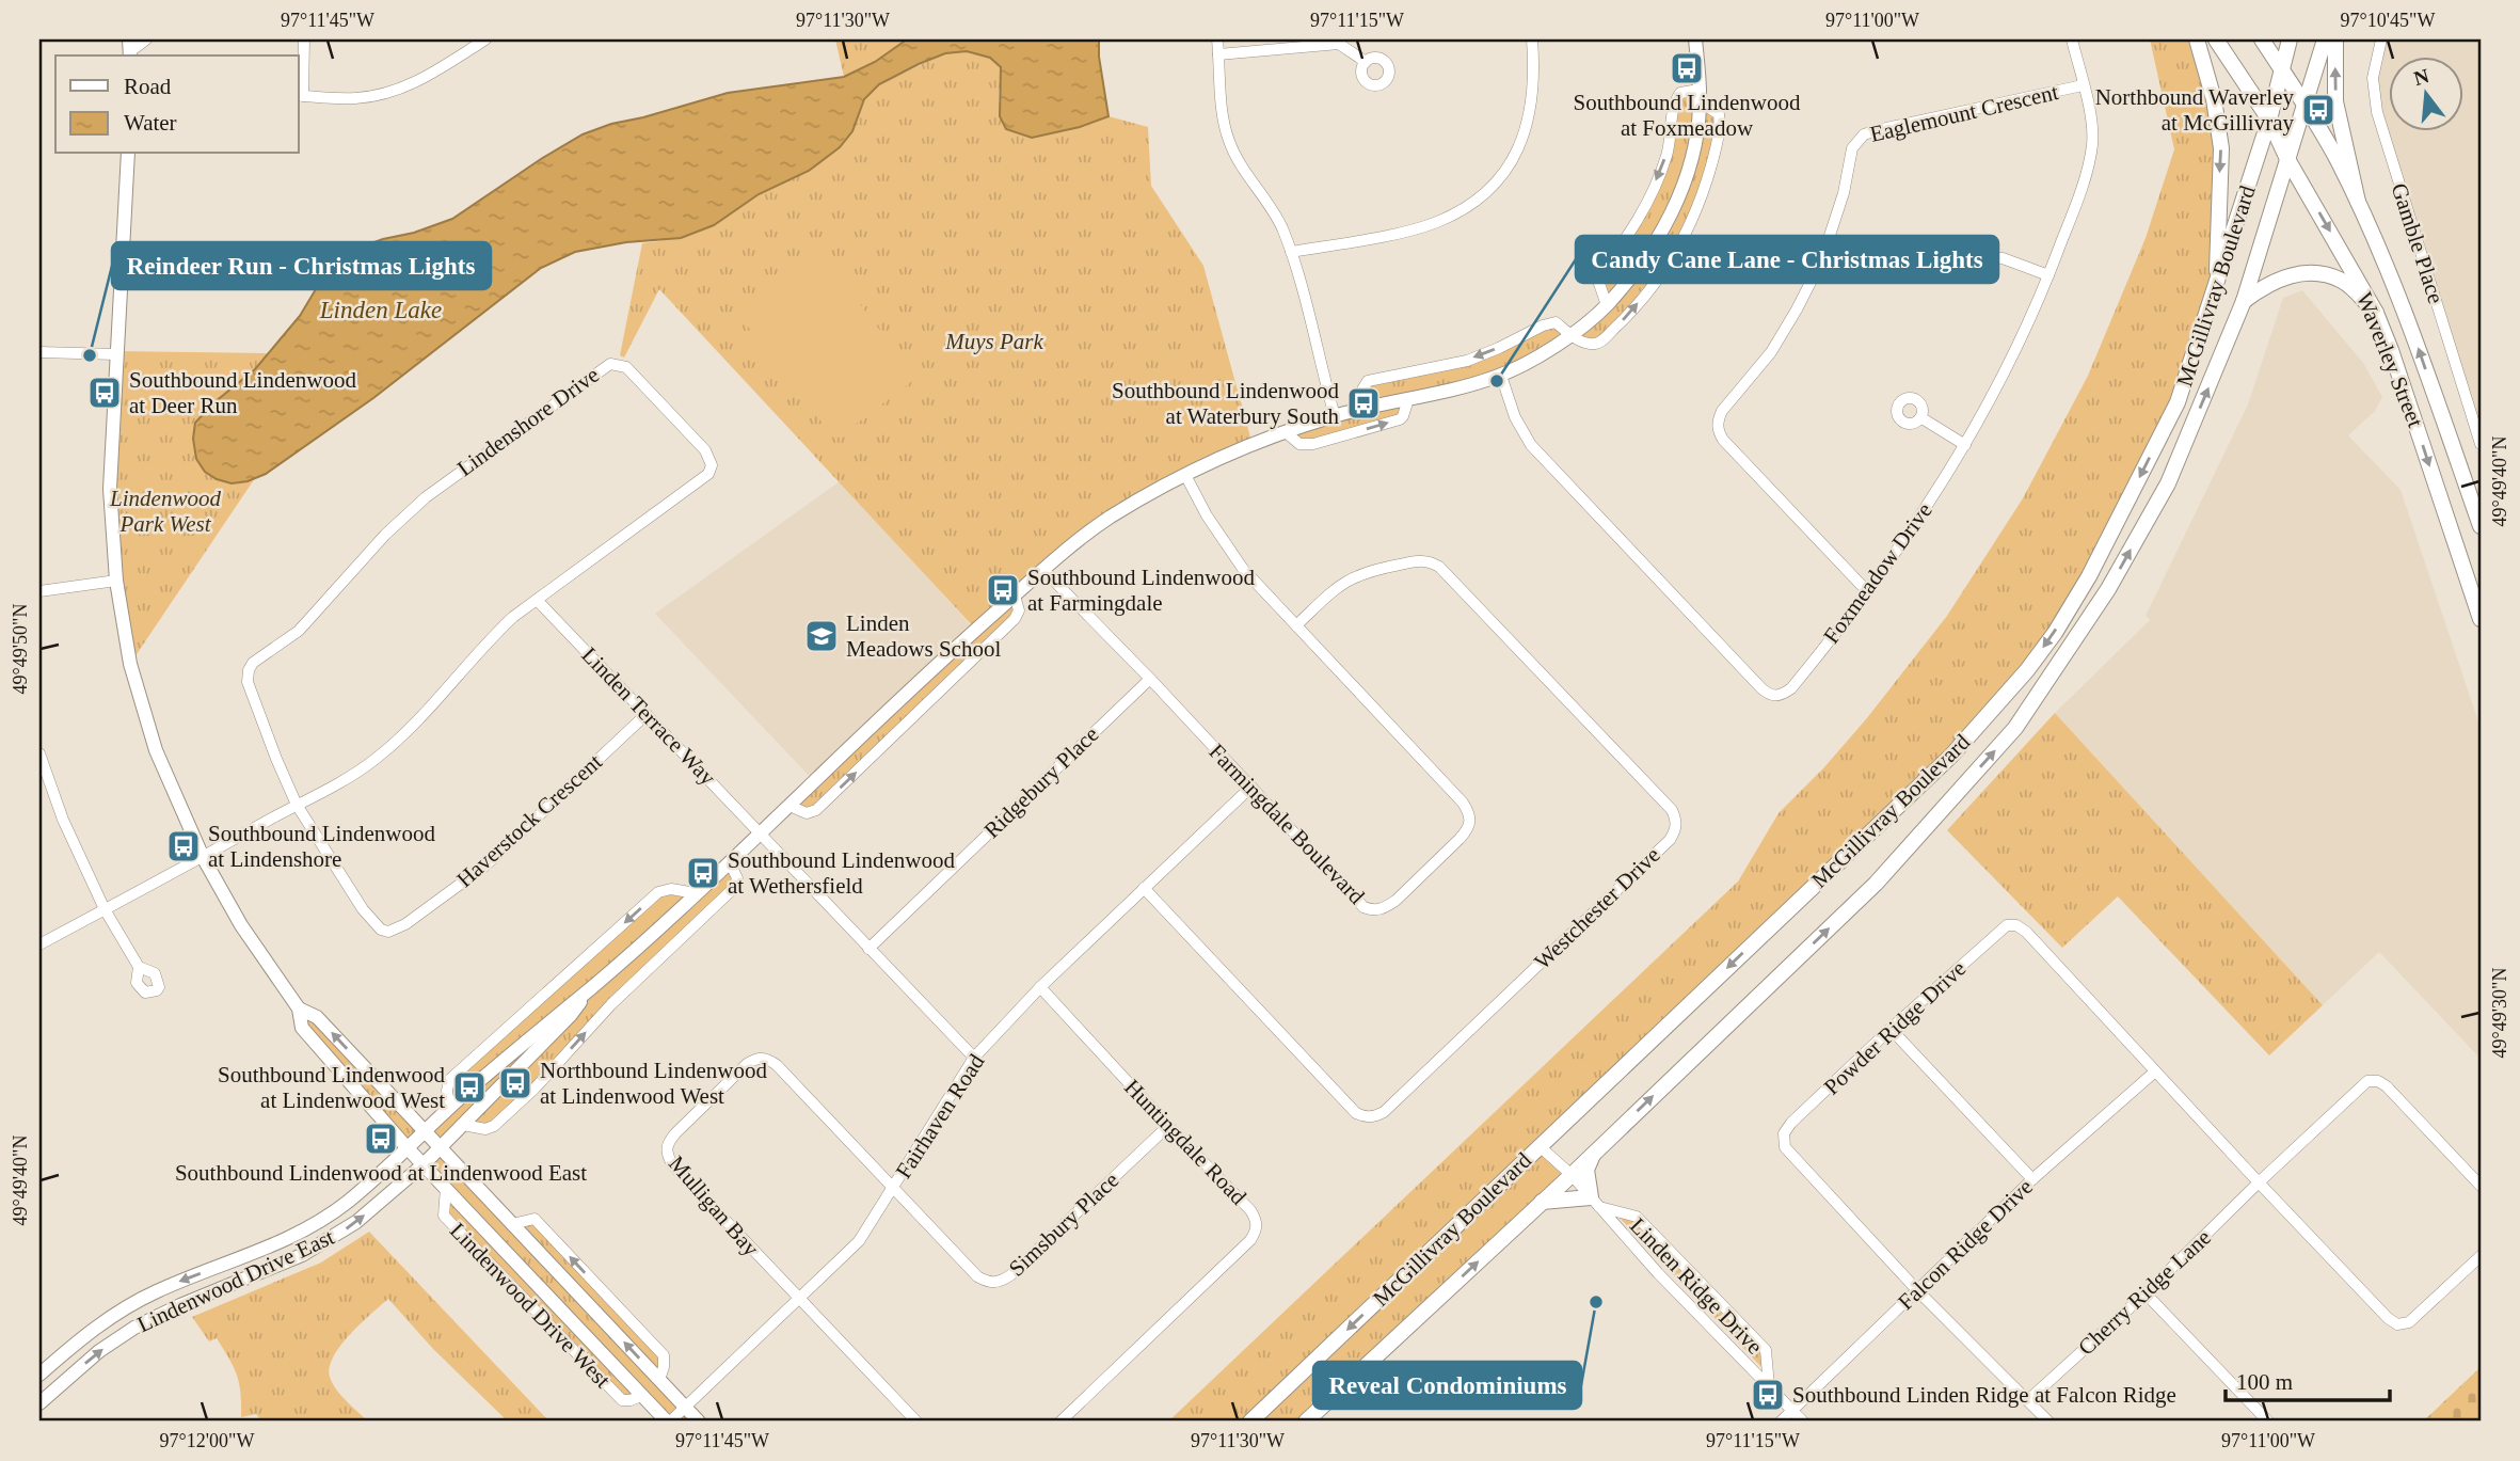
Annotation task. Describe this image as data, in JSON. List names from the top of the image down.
{
  "streets": {
    "main road": ["McGillivray Boulevard", "Waverley Street"],
    "street": [
      "Eaglemount Crescent",
      "Gamble Place",
      "Lindenshore Drive",
      "Foxmeadow Drive",
      "Linden Terrace Way",
      "Ridgebury Place",
      "Haverstock Crescent",
      "Farmingdale Boulevard",
      "Westchester Drive",
      "Powder Ridge Drive",
      "Fairhaven Road",
      "Huntingdale Road",
      "Mulligan Bay",
      "Simsbury Place",
      "Falcon Ridge Drive",
      "Lindenwood Drive East",
      "Linden Ridge Drive",
      "Cherry Ridge Lane",
      "Lindenwood Drive West"
    ]
  },
  "crossings": [
    ["Eaglemount Crescent", "Foxmeadow Drive"],
    ["McGillivray Boulevard", "Waverley Street"],
    ["McGillivray Boulevard", "Linden Ridge Drive"],
    ["Lindenshore Drive", "Linden Terrace Way"],
    ["Lindenshore Drive", "Haverstock Crescent"],
    ["Lindenshore Drive", "Lindenwood Drive West"],
    ["Foxmeadow Drive", "Lindenwood Drive East"],
    ["Linden Terrace Way", "Ridgebury Place"],
    ["Linden Terrace Way", "Haverstock Crescent"],
    ["Linden Terrace Way", "Fairhaven Road"],
    ["Linden Terrace Way", "Lindenwood Drive East"],
    ["Ridgebury Place", "Farmingdale Boulevard"],
    ["Farmingdale Boulevard", "Westchester Drive"],
    ["Farmingdale Boulevard", "Fairhaven Road"],
    ["Farmingdale Boulevard", "Lindenwood Drive East"],
    ["Westchester Drive", "Fairhaven Road"],
    ["Powder Ridge Drive", "Falcon Ridge Drive"],
    ["Fairhaven Road", "Huntingdale Road"],
    ["Fairhaven Road", "Mulligan Bay"],
    ["Fairhaven Road", "Simsbury Place"],
    ["Fairhaven Road", "Lindenwood Drive West"],
    ["Huntingdale Road", "Simsbury Place"],
    ["Mulligan Bay", "Simsbury Place"],
    ["Falcon Ridge Drive", "Linden Ridge Drive"],
    ["Lindenwood Drive East", "Lindenwood Drive West"]
  ],
  "water": ["Linden Lake"],
  "parks": ["Muys Park", "Lindenwood Park West"],
  "places": {
    "bus stop": [
      "Southbound Lindenwood at Foxmeadow",
      "Northbound Waverley at McGillivray",
      "Southbound Lindenwood at Deer Run",
      "Southbound Lindenwood at Waterbury South",
      "Southbound Lindenwood at Farmingdale",
      "Southbound Lindenwood at Lindenshore",
      "Southbound Lindenwood at Wethersfield",
      "Northbound Lindenwood at Lindenwood West",
      "Southbound Lindenwood at Lindenwood West",
      "Southbound Lindenwood at Lindenwood East",
      "Southbound Linden Ridge at Falcon Ridge"
    ],
    "other": ["Reindeer Run - Christmas Lights", "Candy Cane Lane - Christmas Lights", "Reveal Condominiums"],
    "school or university": ["Linden Meadows School"]
  },
  "legend": ["Road", "Water"],
  "scale_bar": "100 m",
  "north": "top",
  "coordinates": [
    "97°11'45\"W",
    "97°11'30\"W",
    "97°11'15\"W",
    "97°11'00\"W",
    "97°10'45\"W",
    "49°49'40\"N",
    "49°49'50\"N",
    "49°49'30\"N",
    "97°12'00\"W"
  ]
}
